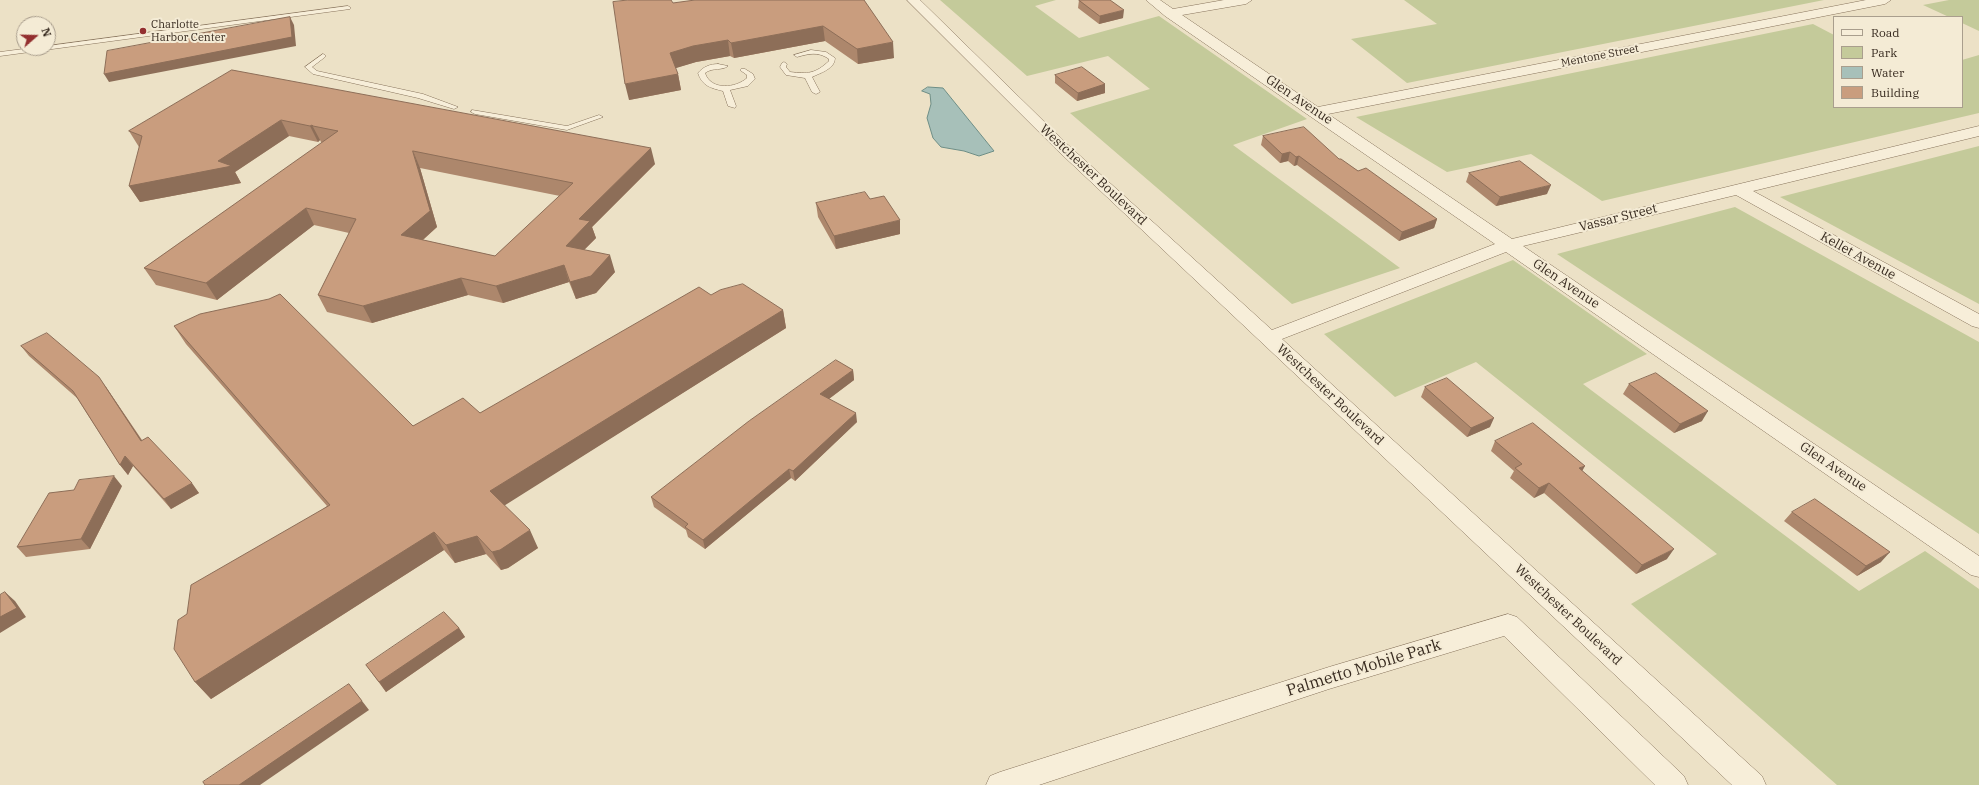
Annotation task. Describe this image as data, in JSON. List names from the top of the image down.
{
  "streets": {
    "street": [
      "Mentone Street",
      "Glen Avenue",
      "Westchester Boulevard",
      "Vassar Street",
      "Kellet Avenue",
      "Palmetto Mobile Park"
    ]
  },
  "crossings": [
    ["Mentone Street", "Glen Avenue"],
    ["Glen Avenue", "Vassar Street"],
    ["Westchester Boulevard", "Vassar Street"],
    ["Vassar Street", "Kellet Avenue"]
  ],
  "places": ["Charlotte Harbor Center"],
  "legend": [
    "Road",
    "Park",
    "Water",
    "Building"
  ],
  "north": "right"
}
